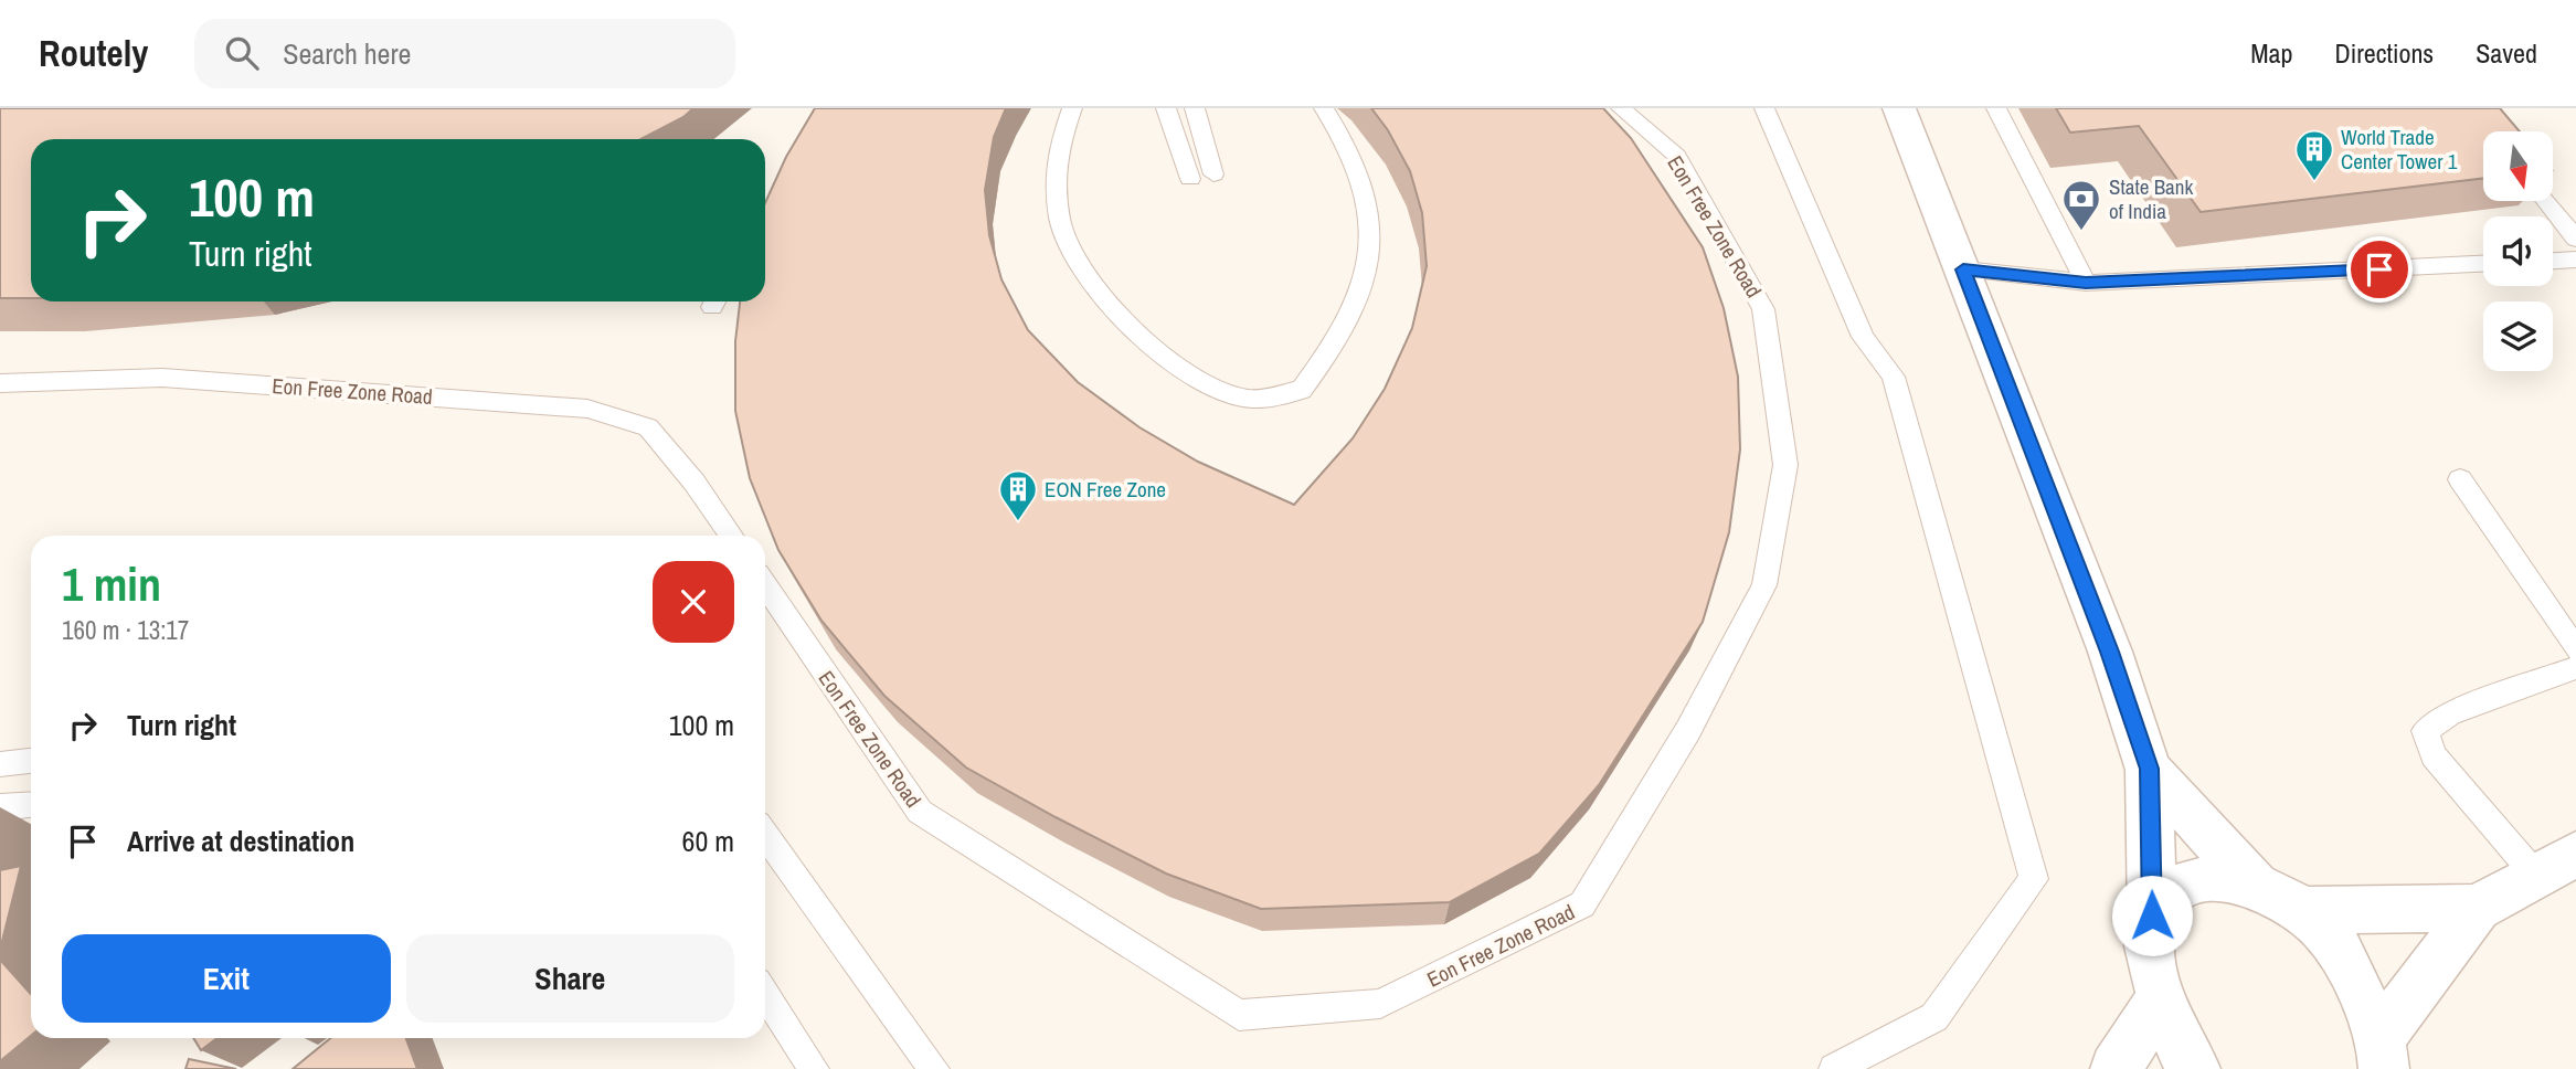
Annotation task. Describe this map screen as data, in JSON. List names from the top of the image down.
{
  "streets": {
    "lane": ["Eon Free Zone Road"]
  },
  "places": {
    "building": ["World Trade Center Tower 1", "EON Free Zone"],
    "bank": ["State Bank of India"]
  },
  "north": "bottom",
  "page": {
    "header": "Routely",
    "search": "Search here",
    "nav": ["Map", "Directions", "Saved"],
    "turn": ["100 m", "Turn right"],
    "heading": ["1 min", "160 m · 13:17"],
    "list": [
      {
        "name": "Turn right",
        "value": "100 m"
      },
      {
        "name": "Arrive at destination",
        "value": "60 m"
      }
    ],
    "buttons": ["Exit", "Share"]
  }
}
